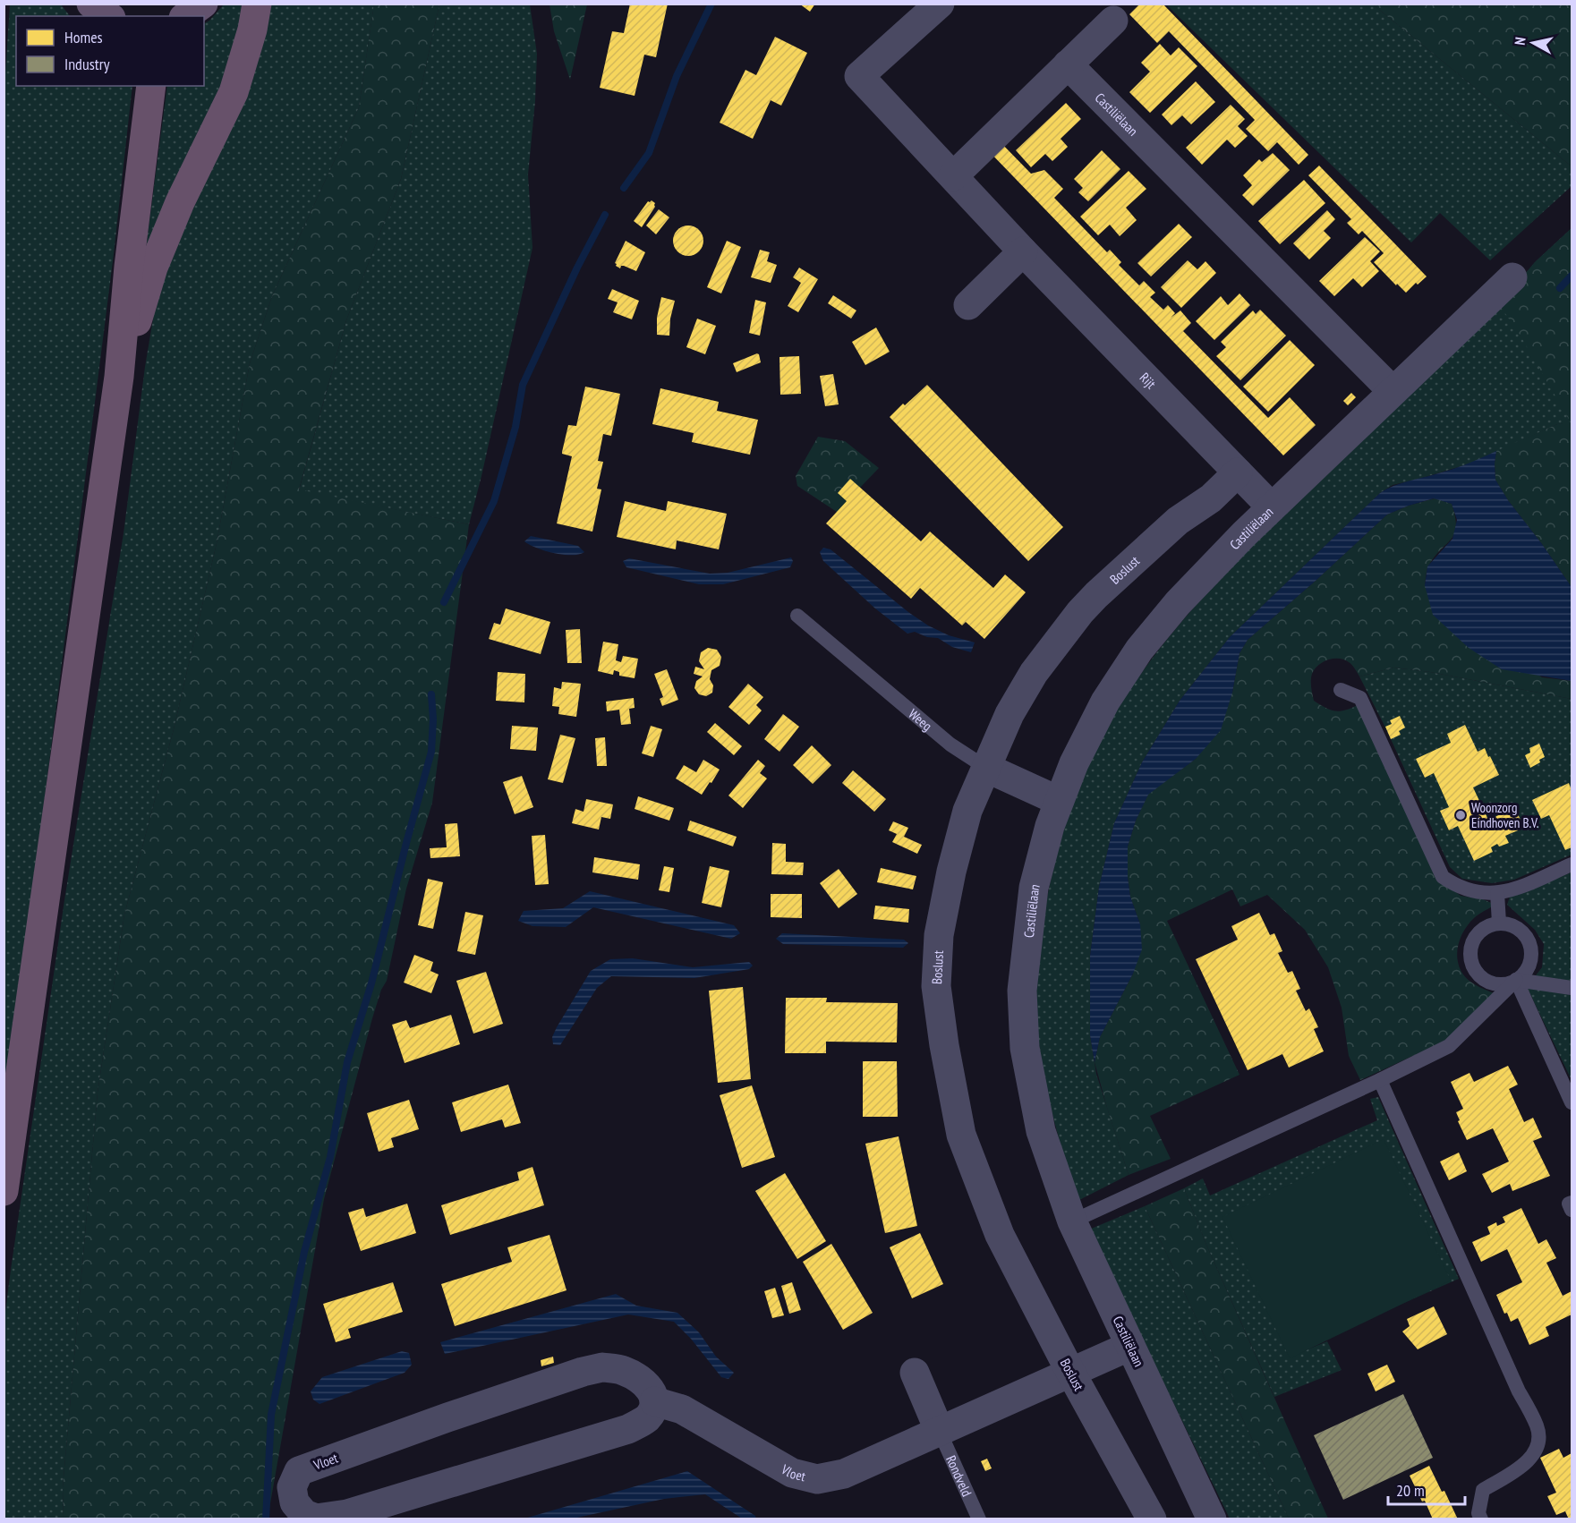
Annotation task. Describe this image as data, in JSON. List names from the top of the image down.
{
  "streets": {
    "street": [
      "Castiliëlaan",
      "Rijt",
      "Boslust",
      "Weeg",
      "Vloet"
    ],
    "lane": ["Rondveld"]
  },
  "crossings": [
    ["Castiliëlaan", "Rijt"],
    ["Castiliëlaan", "Weeg"],
    ["Castiliëlaan", "Vloet"],
    ["Rijt", "Boslust"],
    ["Boslust", "Weeg"],
    ["Boslust", "Vloet"],
    ["Vloet", "Rondveld"]
  ],
  "places": ["Woonzorg Eindhoven B.V."],
  "legend": ["Homes", "Industry"],
  "scale_bar": "20 m",
  "north": "left"
}
